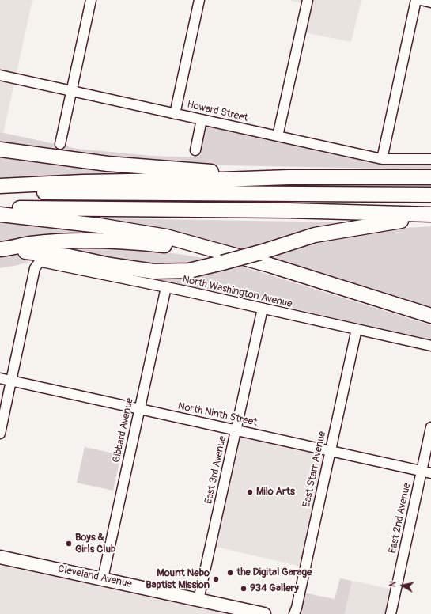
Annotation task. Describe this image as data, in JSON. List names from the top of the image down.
{
  "streets": {
    "main road": ["Cleveland Avenue"],
    "street": [
      "Howard Street",
      "North Washington Avenue",
      "North Ninth Street",
      "Gibbard Avenue",
      "East Starr Avenue",
      "East 3rd Avenue",
      "East 2nd Avenue"
    ]
  },
  "crossings": [
    ["North Washington Avenue", "North Ninth Street"],
    ["North Washington Avenue", "Gibbard Avenue"],
    ["North Washington Avenue", "East Starr Avenue"],
    ["North Washington Avenue", "East 3rd Avenue"],
    ["North Ninth Street", "Gibbard Avenue"],
    ["North Ninth Street", "East Starr Avenue"],
    ["North Ninth Street", "East 3rd Avenue"],
    ["North Ninth Street", "East 2nd Avenue"],
    ["Gibbard Avenue", "Cleveland Avenue"],
    ["East 3rd Avenue", "Cleveland Avenue"]
  ],
  "places": [
    "Milo Arts",
    "Boys & Girls Club",
    "the Digital Garage",
    "Mount Nebo Baptist Mission",
    "934 Gallery"
  ],
  "north": "left"
}
